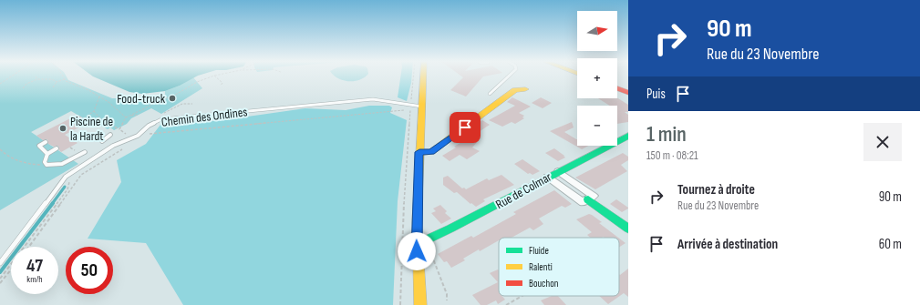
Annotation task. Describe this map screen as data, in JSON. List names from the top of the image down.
{
  "streets": {
    "main road": ["Rue de Colmar"],
    "lane": ["Chemin des Ondines"]
  },
  "places": ["Food-truck", "Piscine de la Hardt"],
  "legend": ["Fluide", "Ralenti", "Bouchon"],
  "north": "right",
  "page": {
    "turn": ["90 m", "Rue du 23 Novembre"],
    "map_buttons": ["+", "−"],
    "then": "Puis",
    "heading": ["1 min", "150 m · 08:21"],
    "list": [
      {
        "name": "Tournez à droite",
        "note": "Rue du 23 Novembre",
        "value": "90 m"
      },
      {
        "name": "Arrivée à destination",
        "value": "60 m"
      }
    ],
    "speed": "47 km/h",
    "limit": "50"
  }
}
